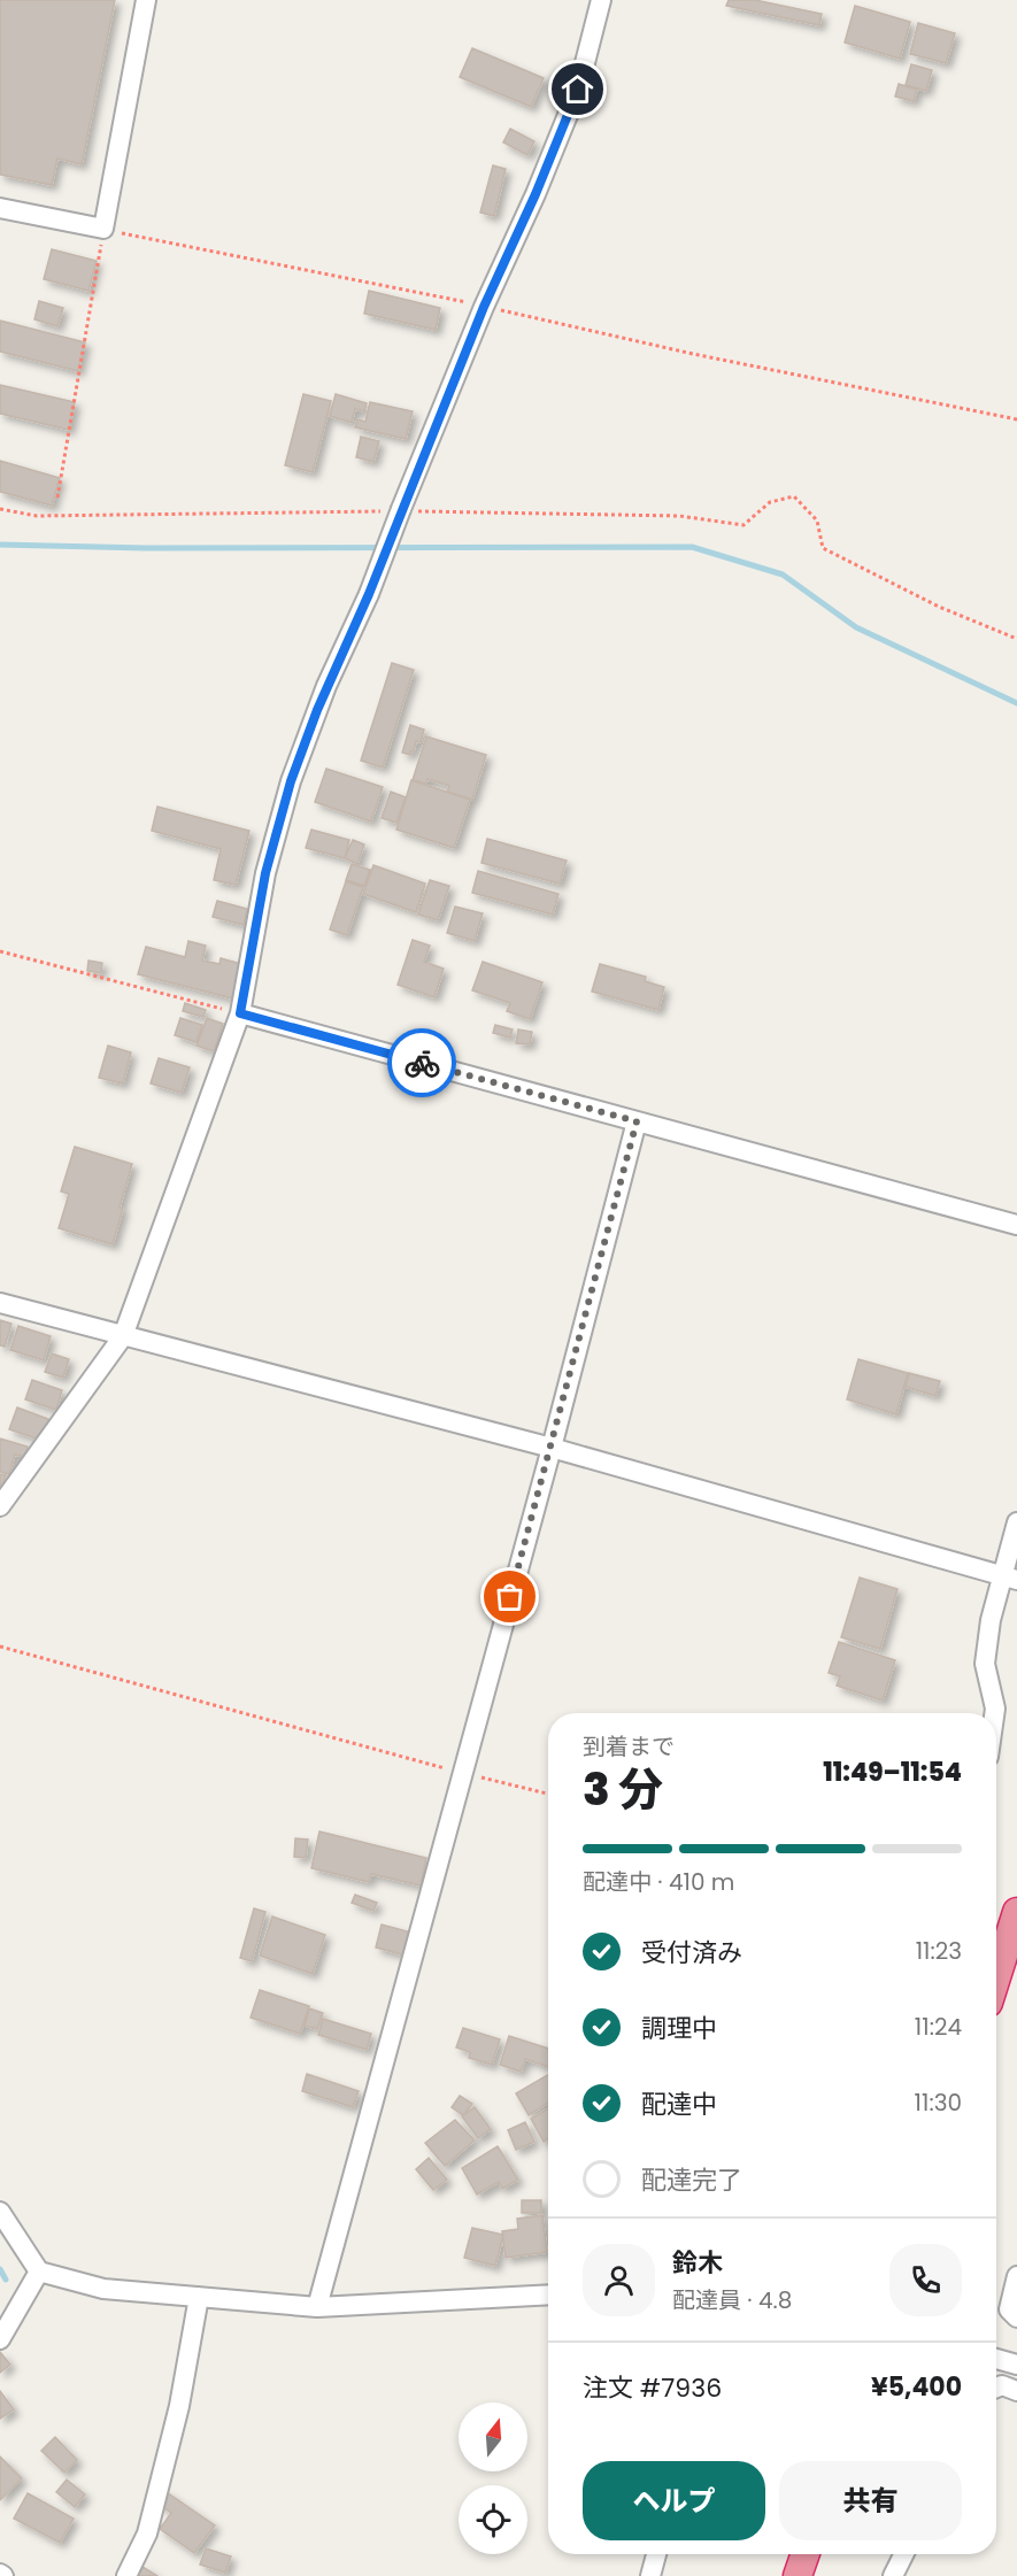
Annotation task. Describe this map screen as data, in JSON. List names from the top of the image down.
{
  "north": "top",
  "page": {
    "heading": ["3 分", "到着まで", "11:49–11:54"],
    "panel": [
      "鈴木",
      "配達員 · 4.8",
      "注文 #7936",
      "¥5,400"
    ],
    "bar": "配達中 · 410 m",
    "list": [
      ["受付済み", "11:23"],
      ["調理中", "11:24"],
      ["配達中", "11:30"],
      "配達完了"
    ],
    "buttons": ["ヘルプ", "共有"]
  }
}
